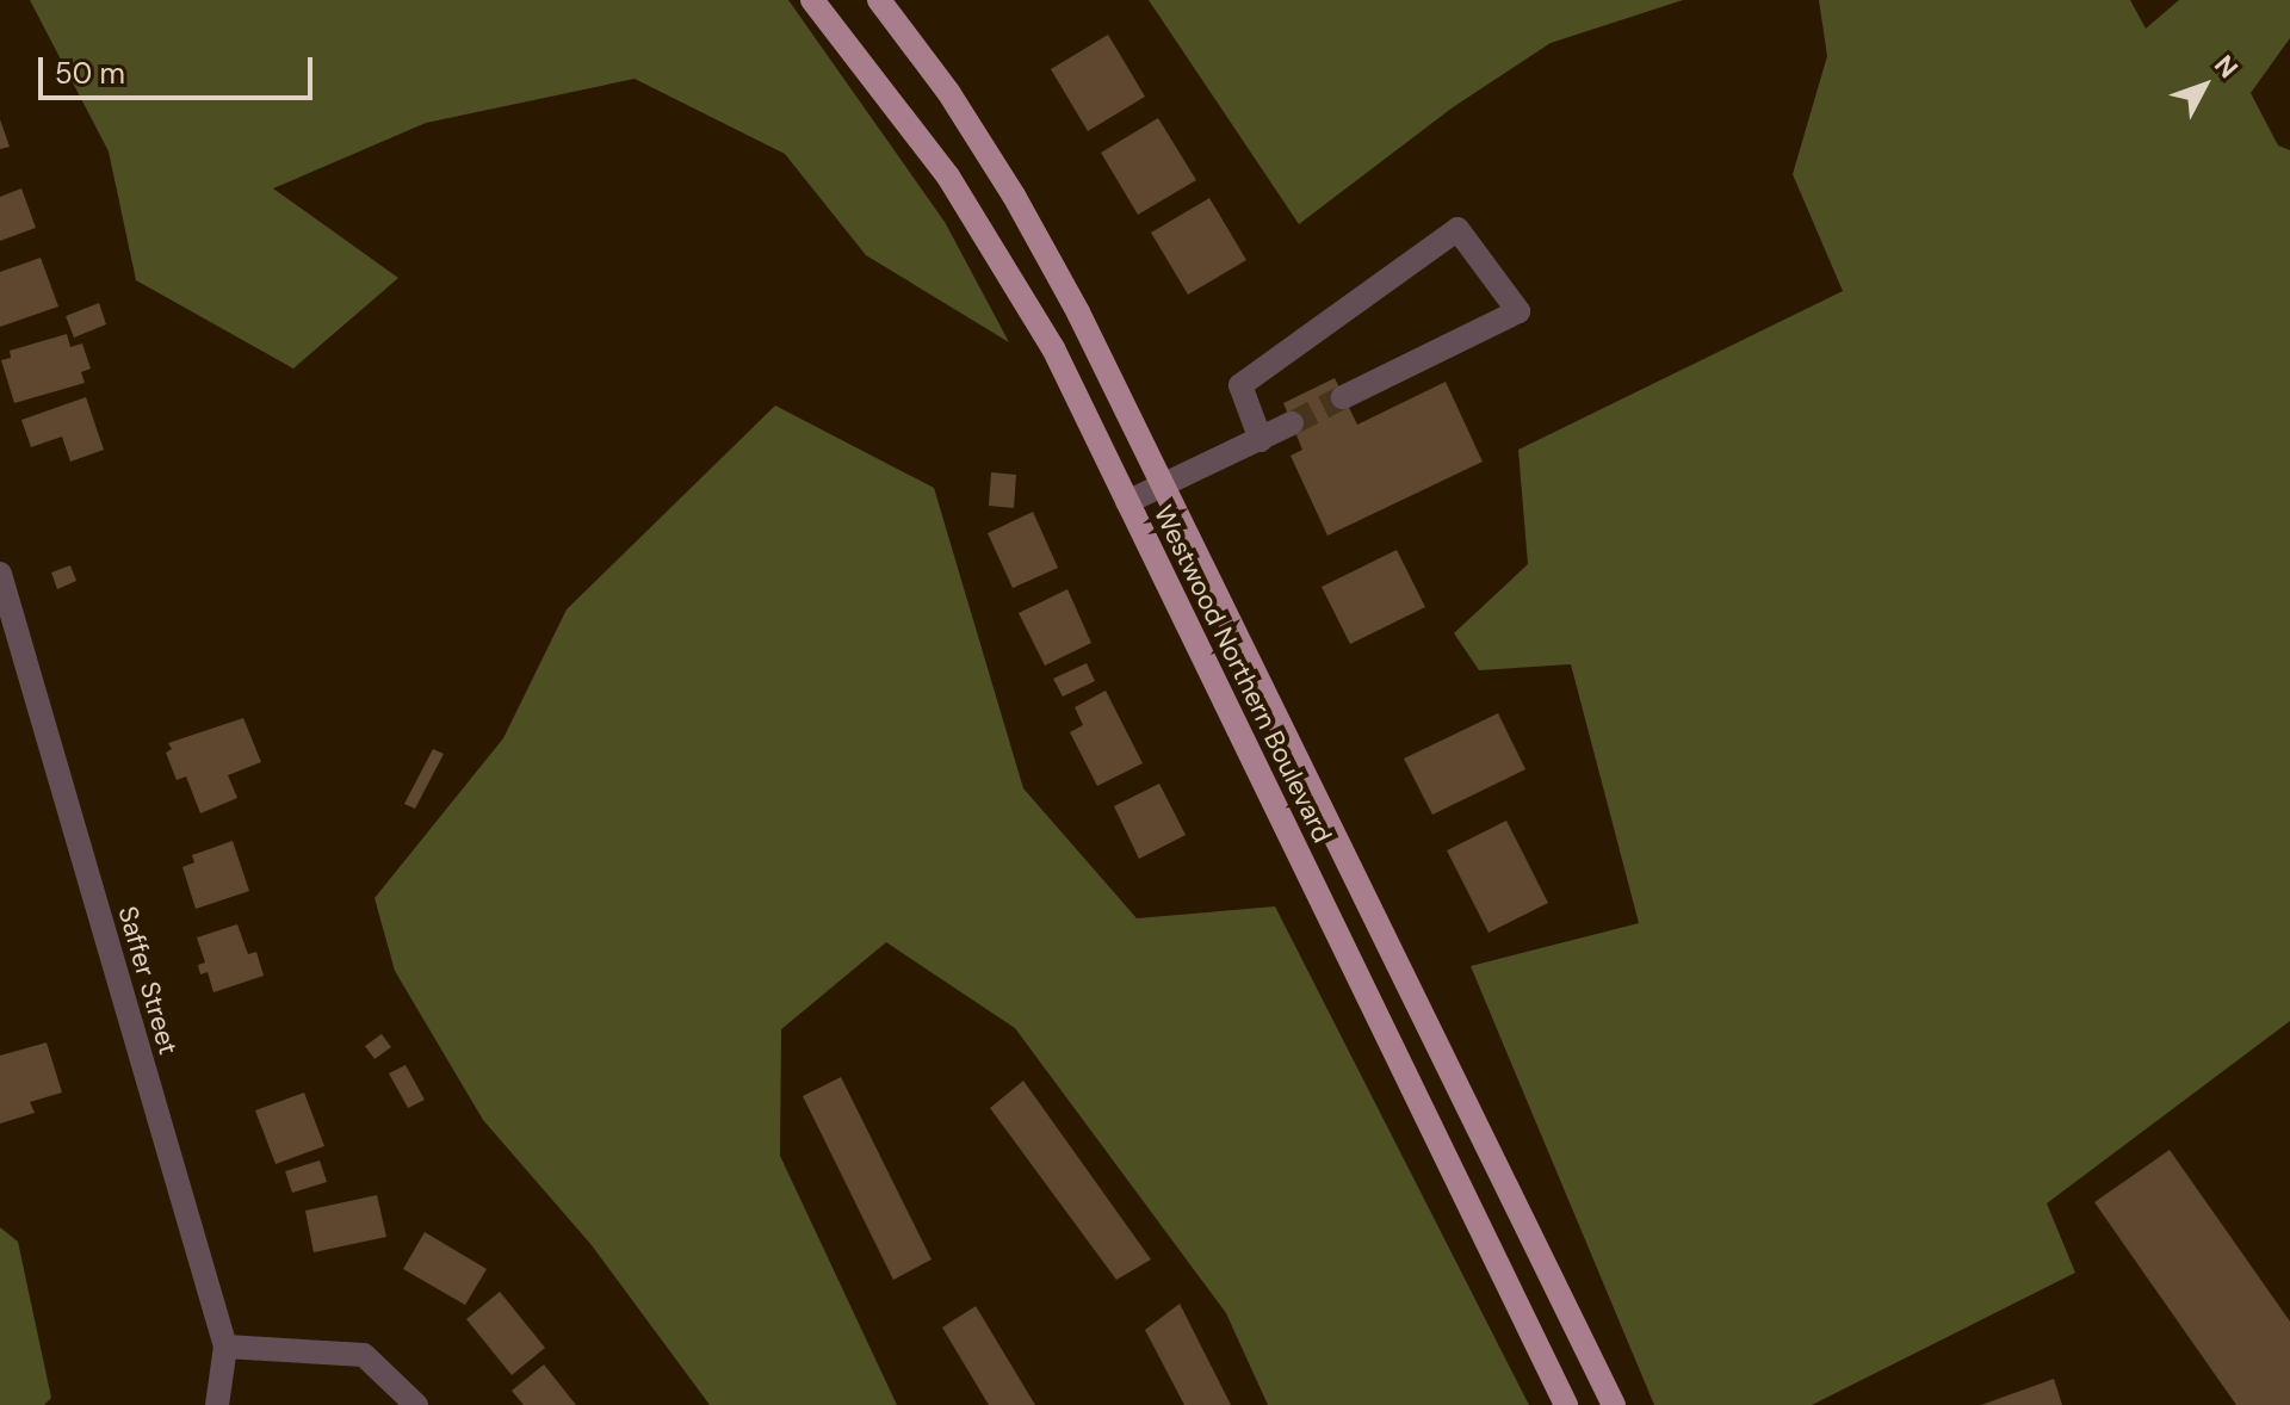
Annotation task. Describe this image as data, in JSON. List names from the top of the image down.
{
  "streets": {
    "main road": ["Westwood Northern Boulevard"],
    "street": ["Saffer Street"]
  },
  "scale_bar": "50 m",
  "north": "top right"
}
